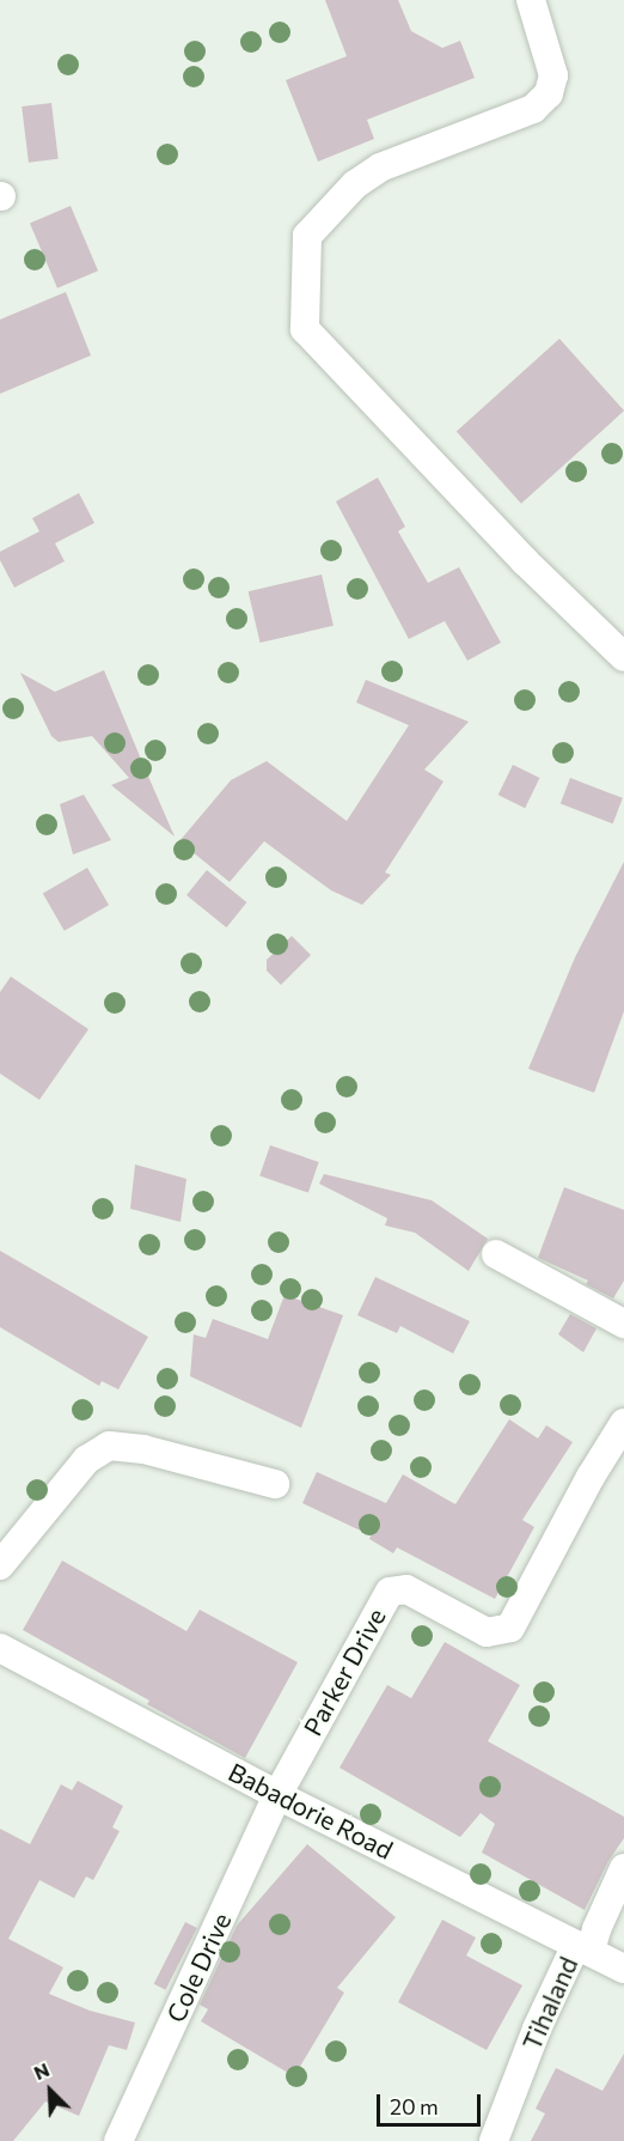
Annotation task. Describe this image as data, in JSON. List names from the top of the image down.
{
  "streets": {
    "street": [
      "Parker Drive",
      "Babadorie Road",
      "Cole Drive",
      "Tihaland"
    ]
  },
  "crossings": [
    ["Parker Drive", "Babadorie Road"],
    ["Parker Drive", "Cole Drive"],
    ["Babadorie Road", "Cole Drive"],
    ["Babadorie Road", "Tihaland"]
  ],
  "scale_bar": "20 m",
  "north": "top left"
}
